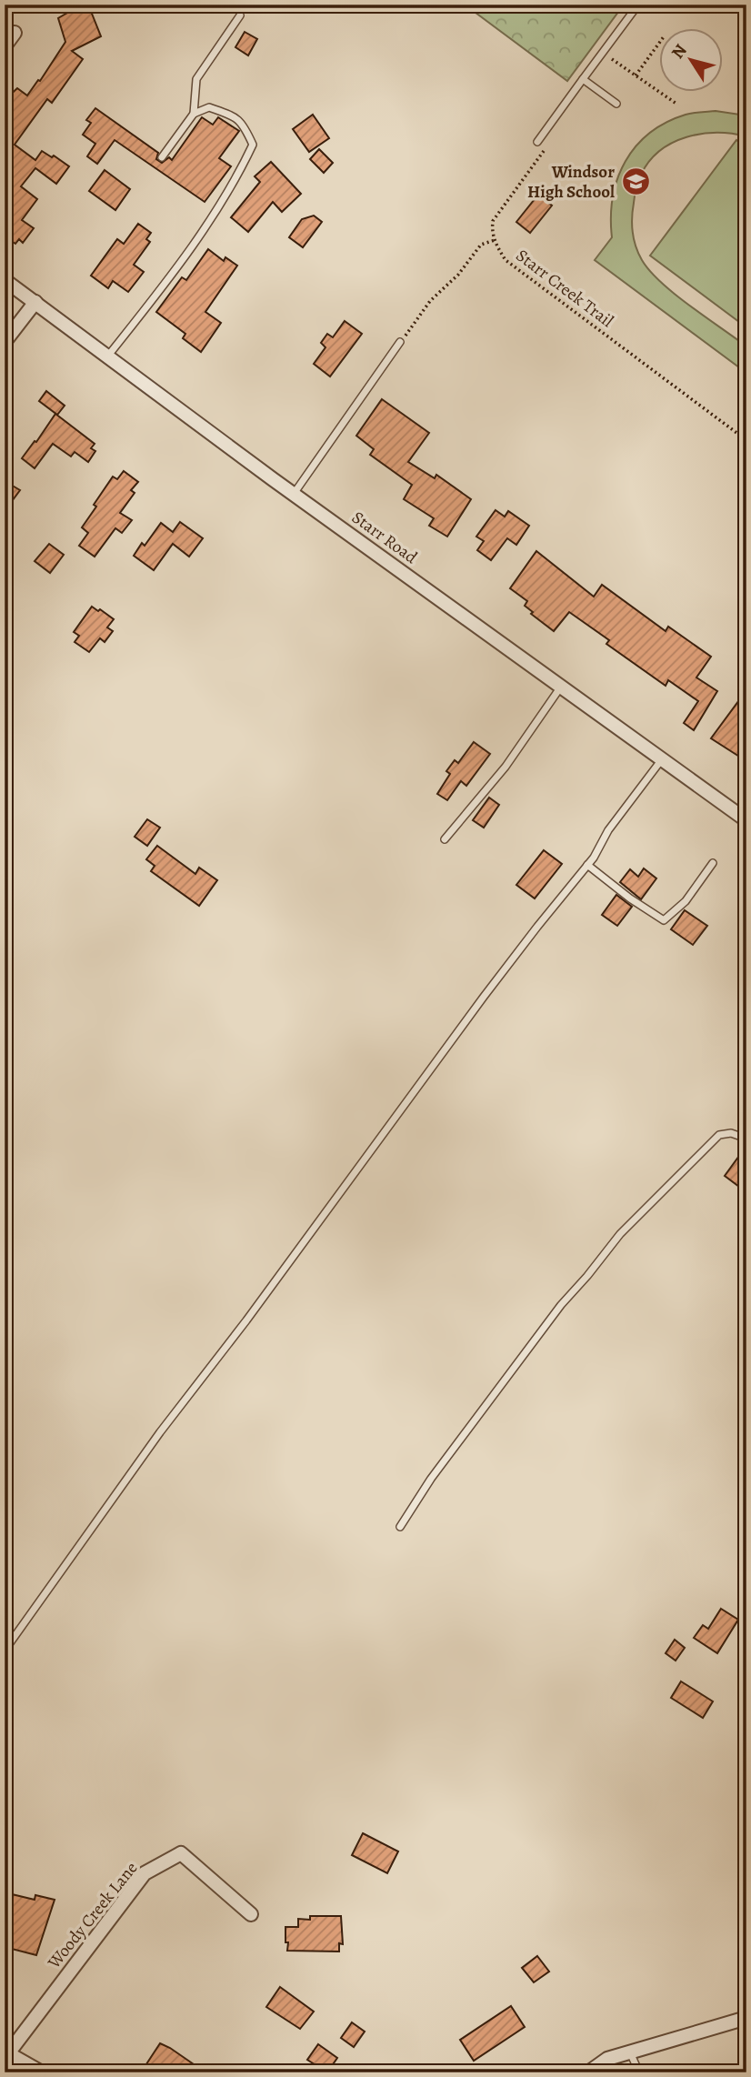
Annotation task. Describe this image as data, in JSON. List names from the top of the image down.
{
  "streets": {
    "street": ["Starr Road", "Woody Creek Lane"],
    "path": ["Starr Creek Trail"]
  },
  "places": {
    "school or university": ["Windsor High School"]
  },
  "north": "top left"
}
